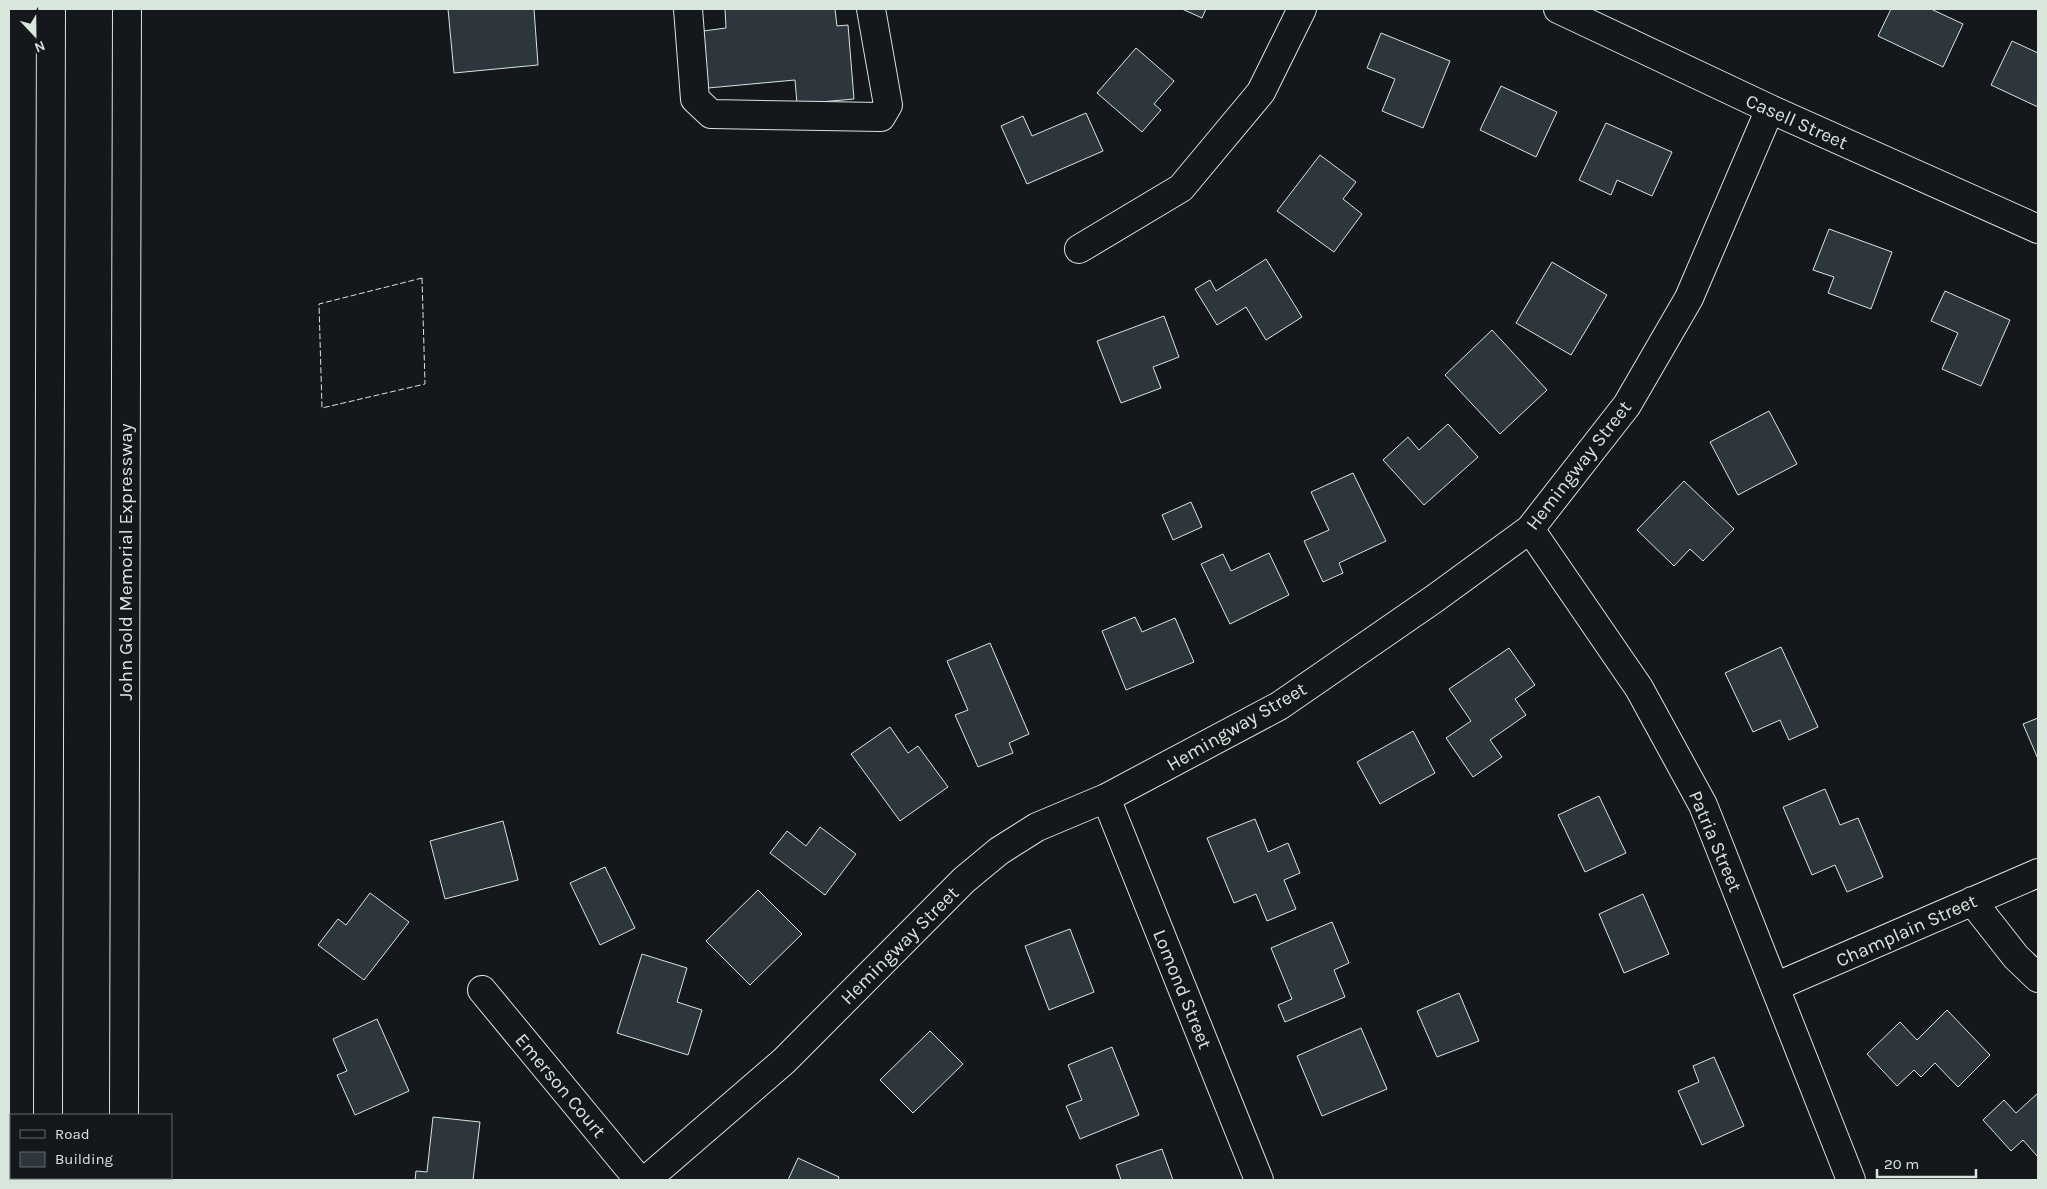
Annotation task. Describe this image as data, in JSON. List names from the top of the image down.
{
  "streets": {
    "main road": [
      "Casell Street",
      "Hemingway Street",
      "John Gold Memorial Expressway",
      "Patria Street",
      "Champlain Street",
      "Lomond Street",
      "Emerson Court"
    ]
  },
  "crossings": [
    ["Casell Street", "Hemingway Street"],
    ["Hemingway Street", "Patria Street"],
    ["Hemingway Street", "Lomond Street"],
    ["Patria Street", "Champlain Street"]
  ],
  "legend": ["Road", "Building"],
  "scale_bar": "20 m",
  "north": "bottom"
}
